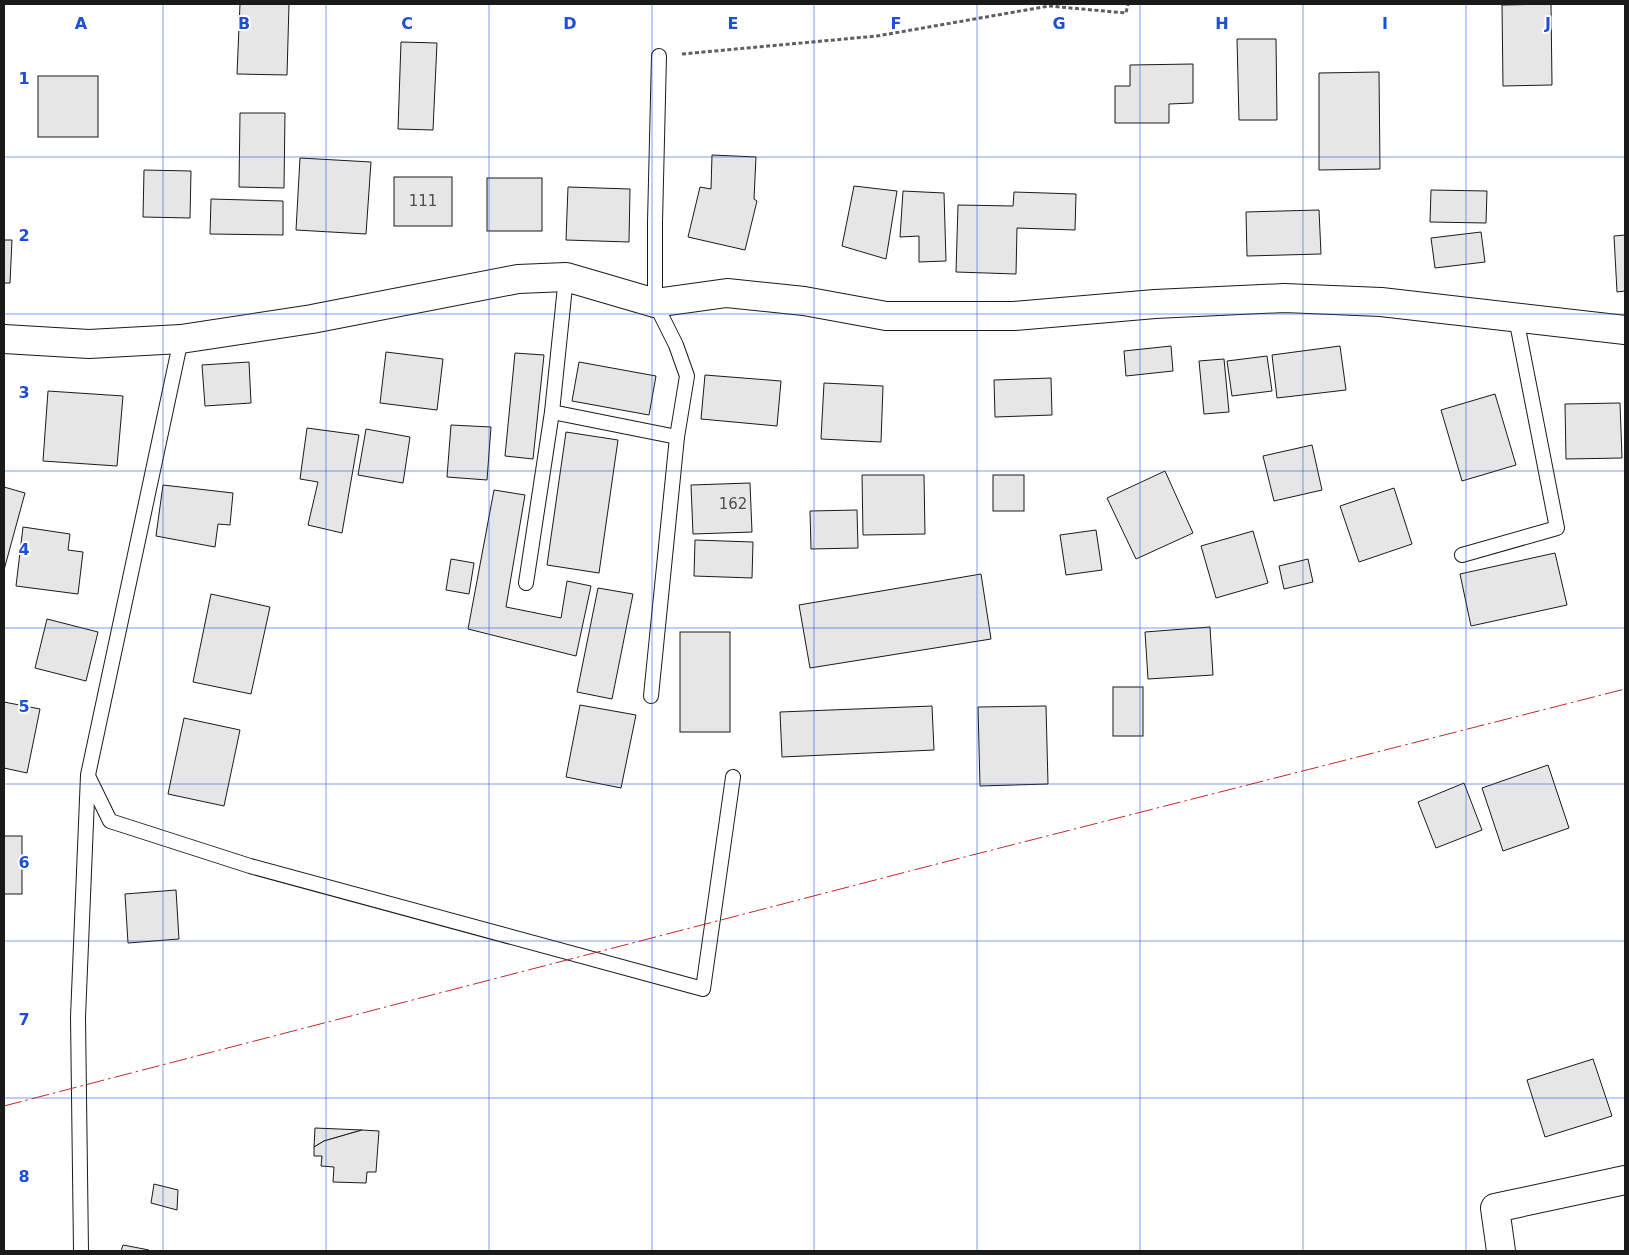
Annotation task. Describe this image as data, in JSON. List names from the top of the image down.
{
  "house_numbers": ["111", "162"],
  "grid": {
    "columns": [
      "A",
      "B",
      "C",
      "D",
      "E",
      "F",
      "G",
      "H",
      "I",
      "J"
    ],
    "rows": [
      "1",
      "2",
      "3",
      "4",
      "5",
      "6",
      "7",
      "8"
    ]
  }
}
